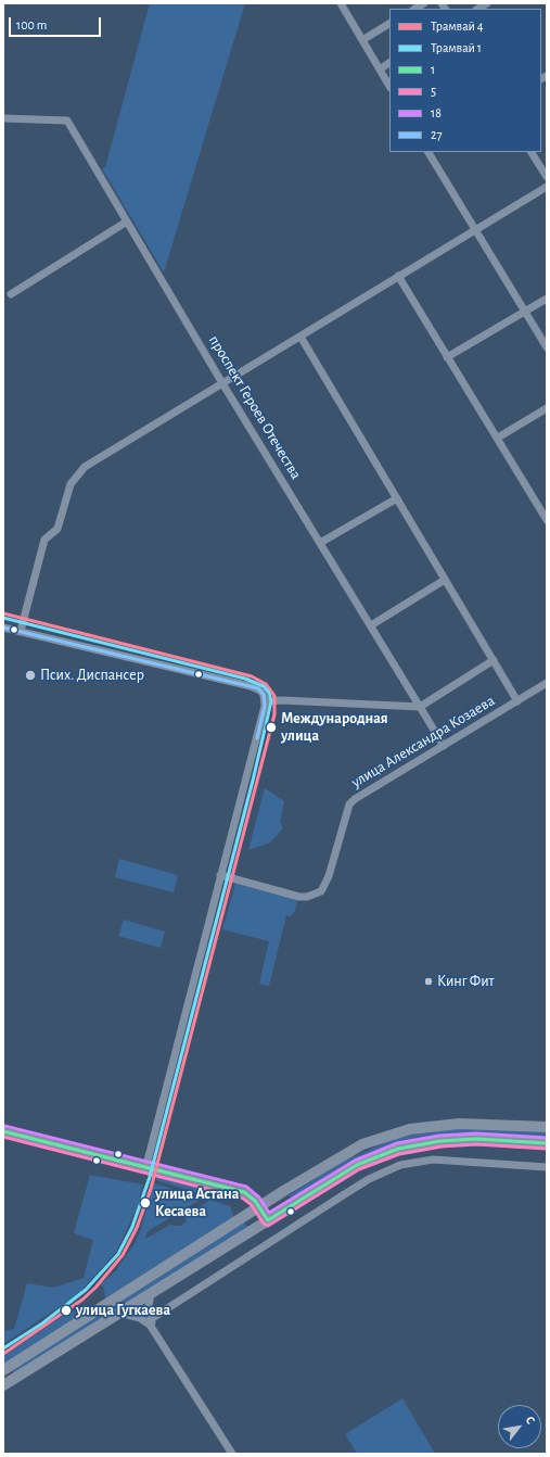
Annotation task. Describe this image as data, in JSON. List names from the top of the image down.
{
  "streets": {
    "street": ["проспект Героев Отечества", "улица Александра Козаева"]
  },
  "crossings": [
    ["проспект Героев Отечества", "улица Александра Козаева"]
  ],
  "places": [
    "Псих. Диспансер",
    "Международная улица",
    "Кинг Фит",
    "улица Астана Кесаева",
    "улица Гугкаева"
  ],
  "lines": [
    "tram line 4",
    "tram line 1",
    "transit line 27",
    "transit line 18",
    "transit line 1",
    "transit line 5"
  ],
  "legend": [
    "Трамвай 4",
    "Трамвай 1",
    "1",
    "5",
    "18",
    "27"
  ],
  "scale_bar": "100 m",
  "north": "top right"
}
